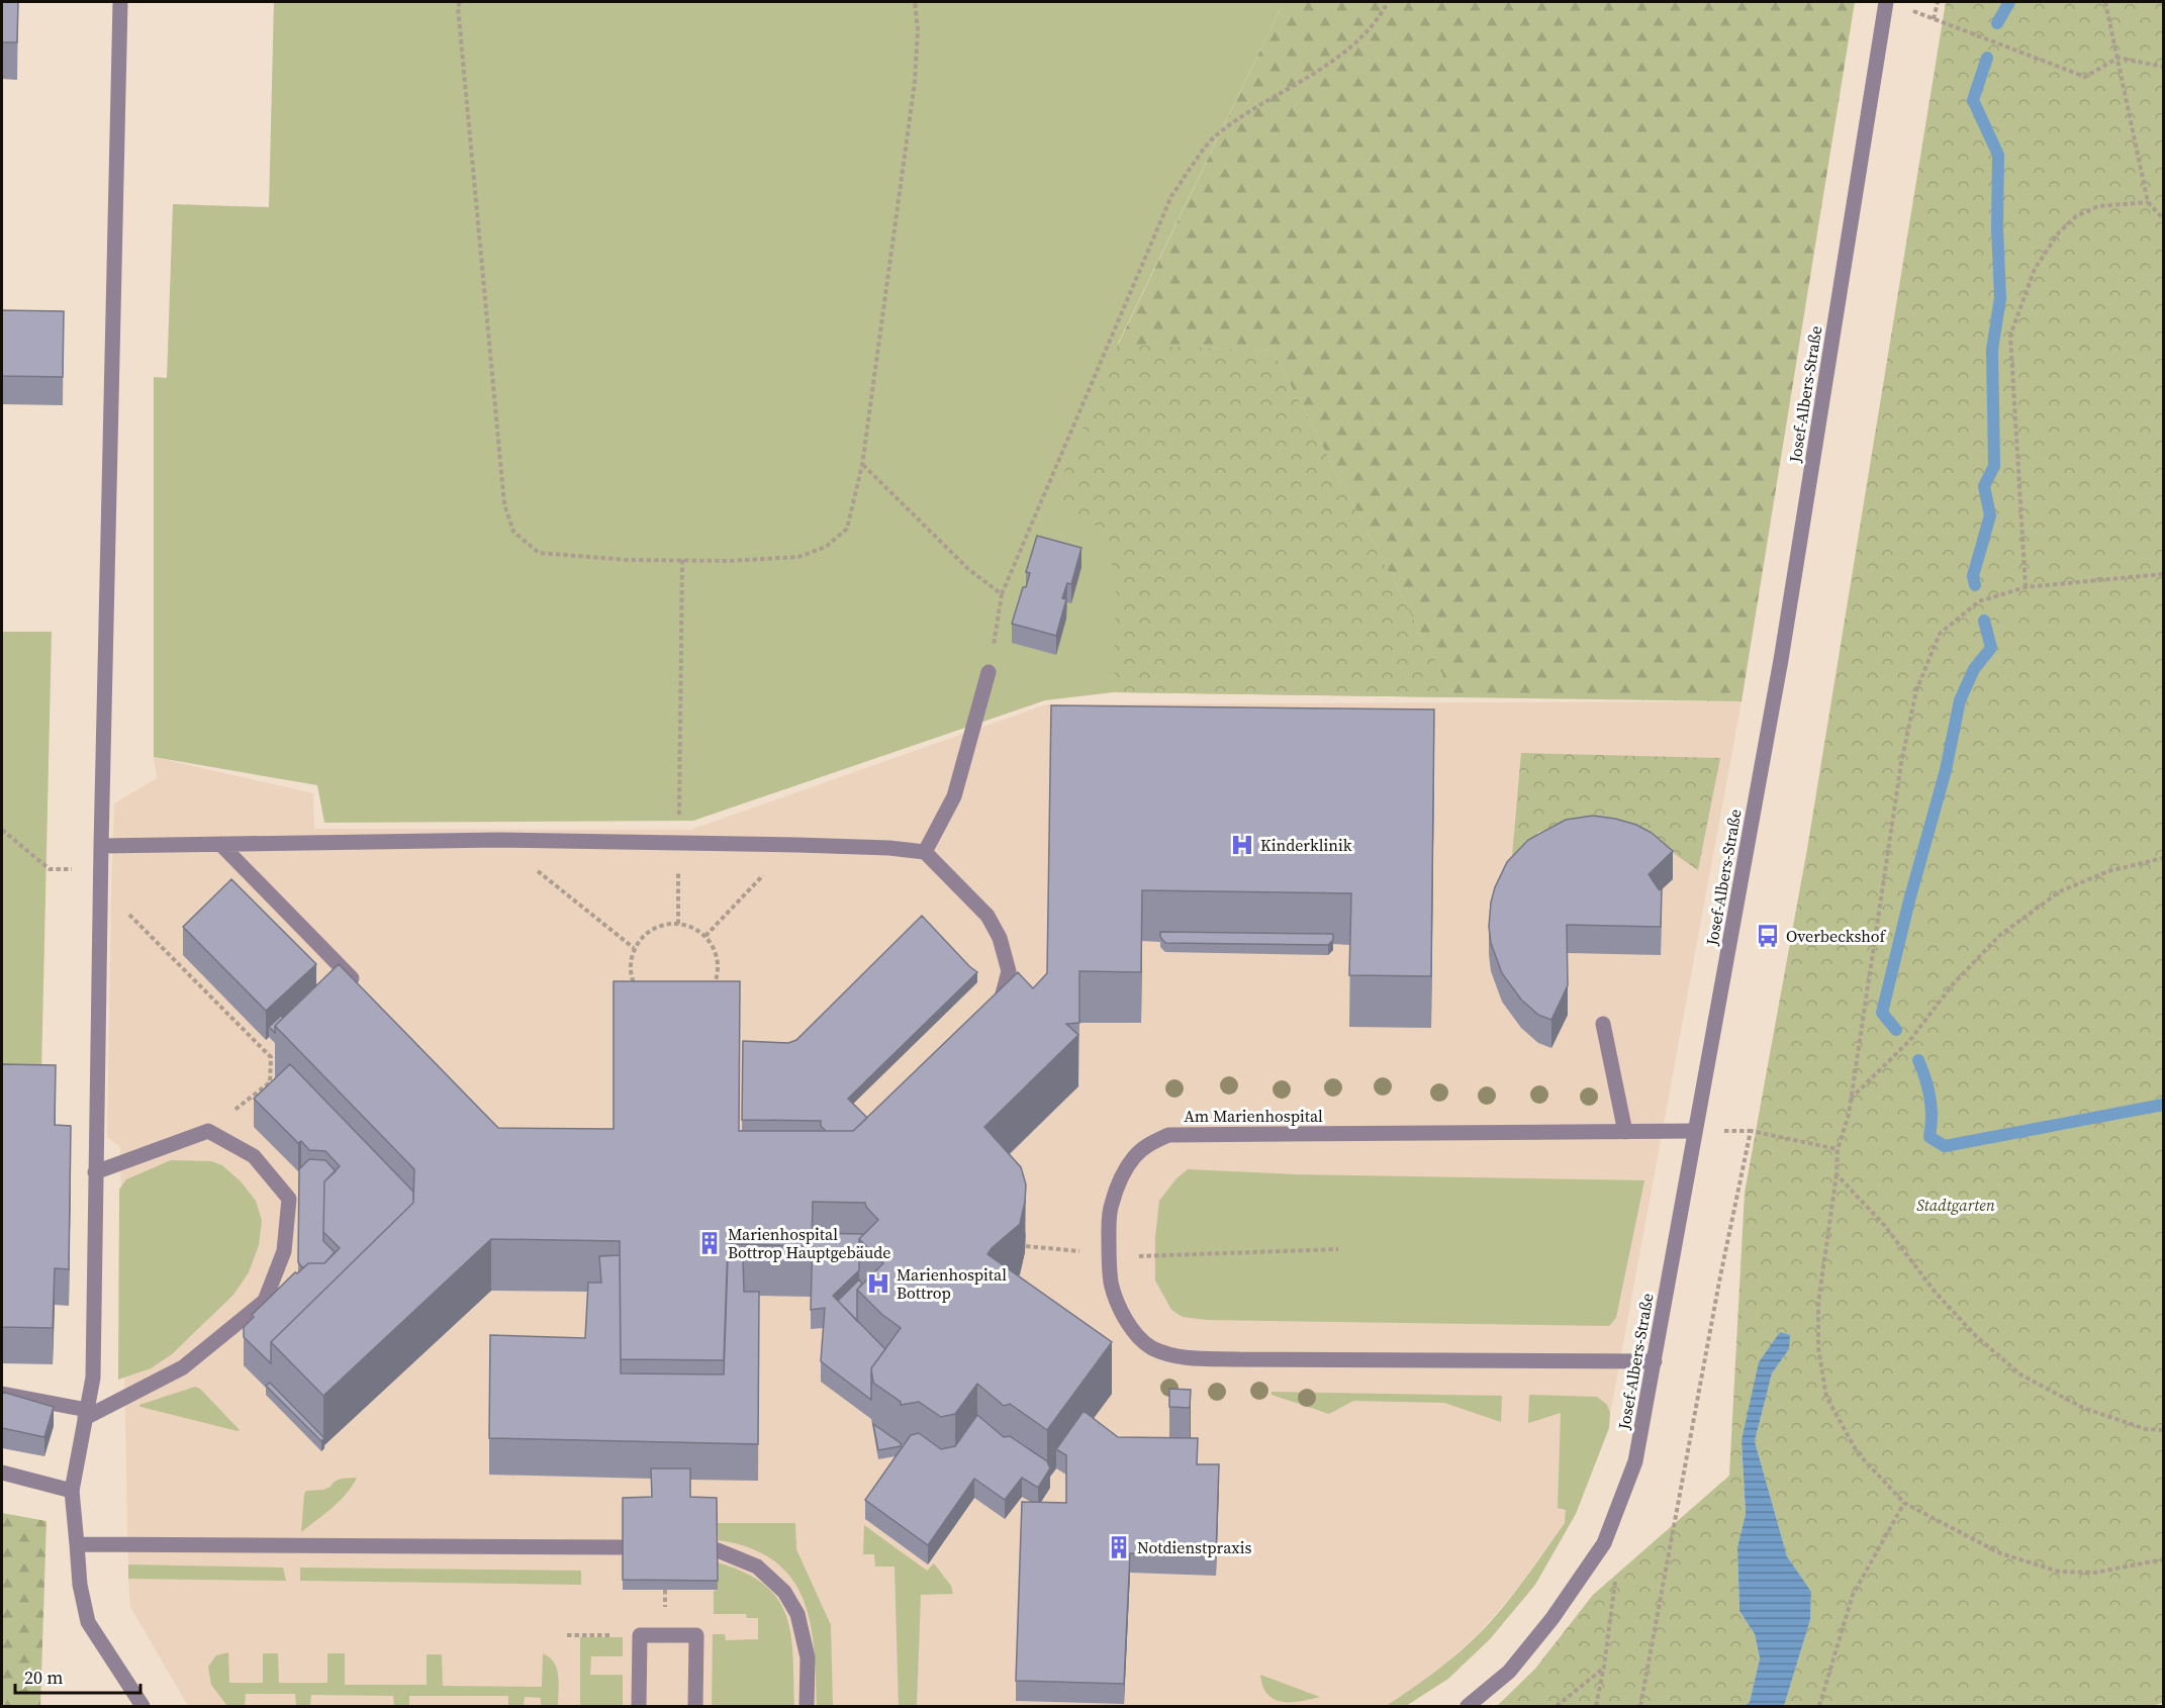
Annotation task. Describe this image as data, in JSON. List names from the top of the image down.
{
  "streets": {
    "street": ["Josef-Albers-Straße", "Am Marienhospital"]
  },
  "crossings": [
    ["Josef-Albers-Straße", "Am Marienhospital"]
  ],
  "parks": ["Stadtgarten"],
  "places": {
    "hospital": ["Kinderklinik", "Marienhospital Bottrop"],
    "bus stop": ["Overbeckshof"],
    "building": ["Marienhospital Bottrop Hauptgebäude", "Notdienstpraxis"]
  },
  "scale_bar": "20 m"
}
